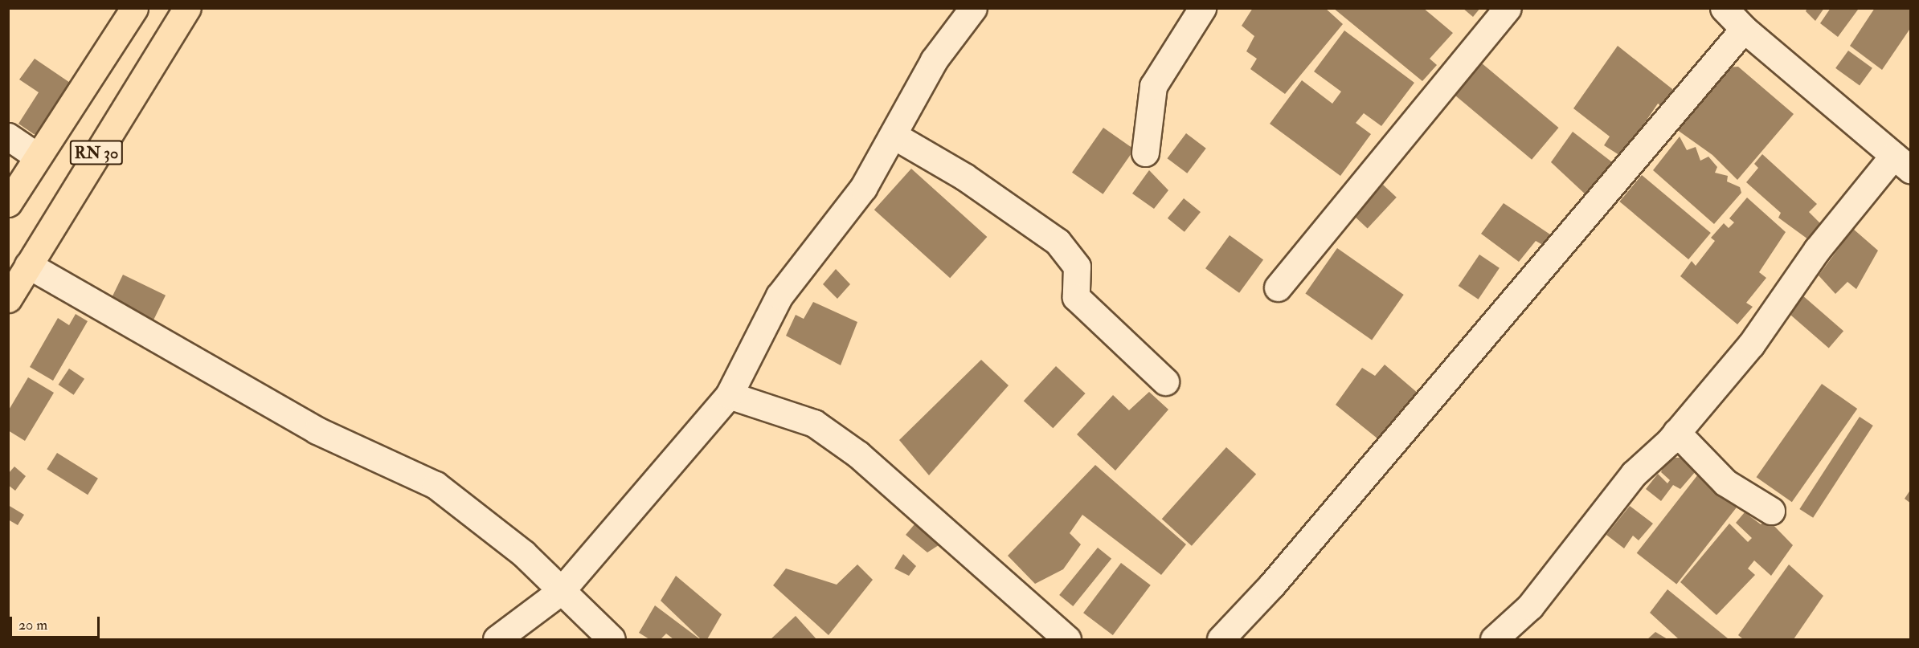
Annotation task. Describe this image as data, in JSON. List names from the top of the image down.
{
  "streets": {
    "main road": ["RN 30"]
  },
  "scale_bar": "20 m"
}
